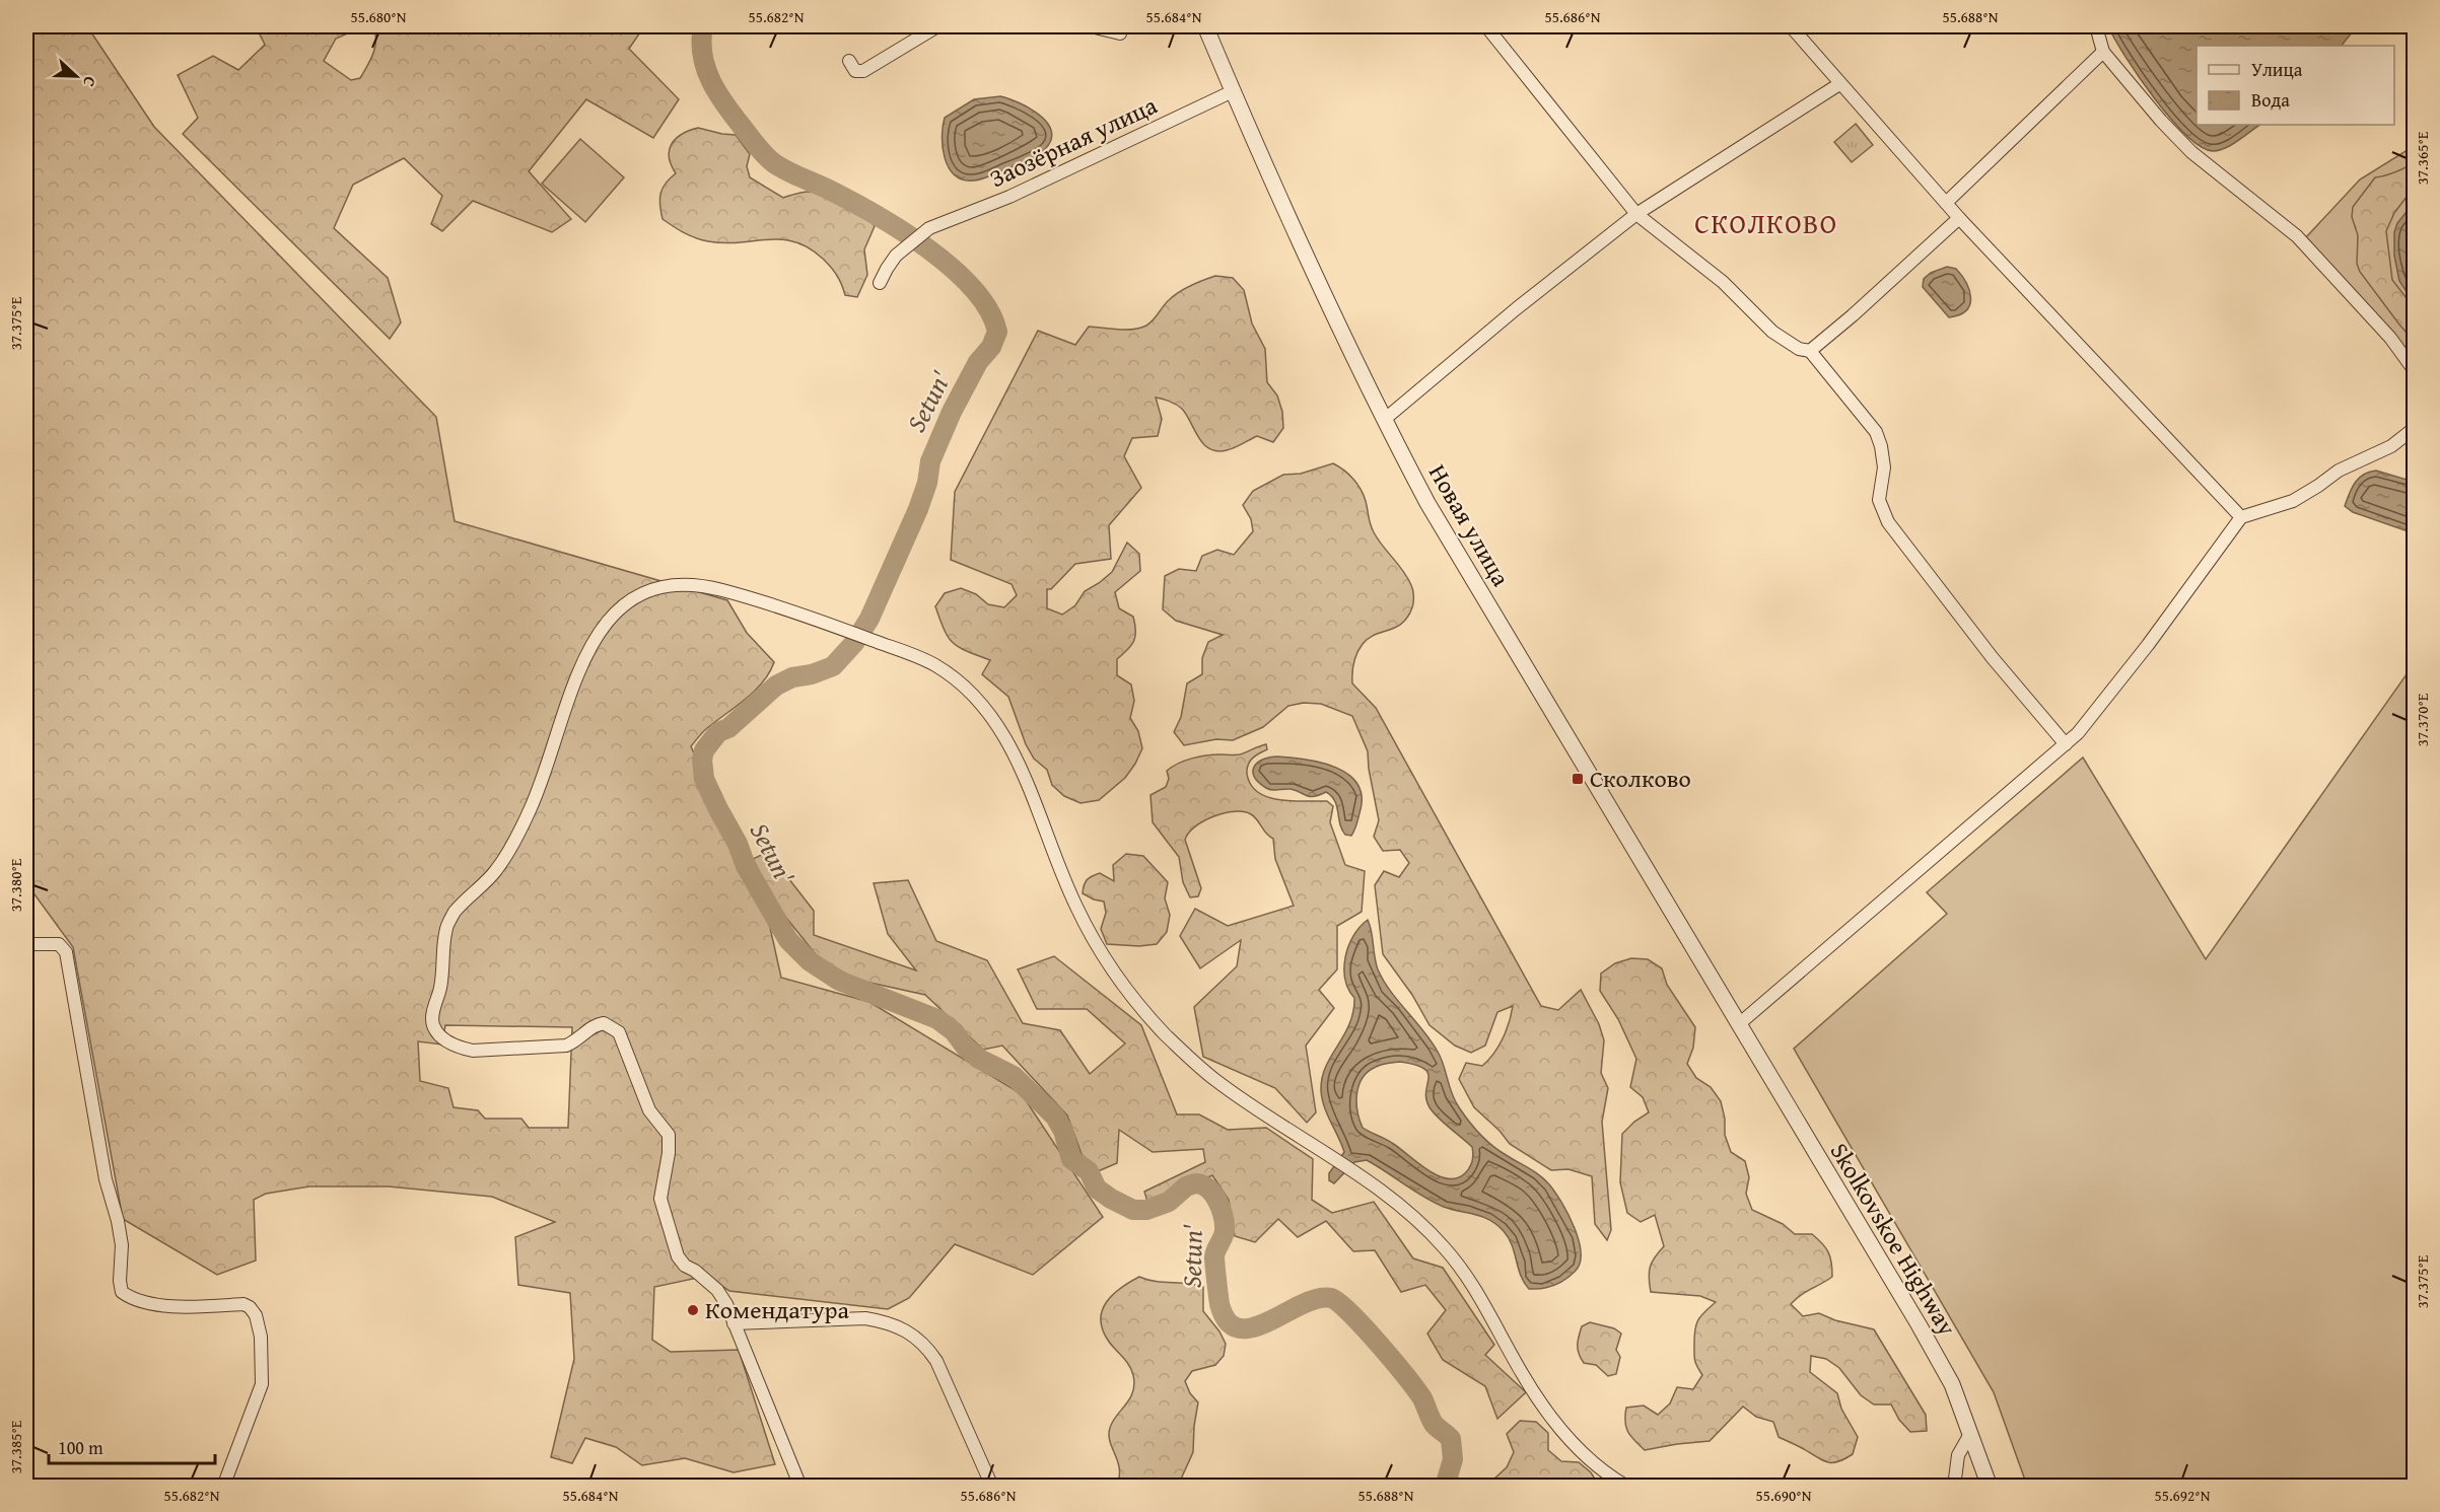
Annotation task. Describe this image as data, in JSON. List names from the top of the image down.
{
  "streets": {
    "street": ["Заозёрная улица", "Новая улица", "Skolkovskoe Highway"]
  },
  "crossings": [
    ["Заозёрная улица", "Новая улица"],
    ["Новая улица", "Skolkovskoe Highway"]
  ],
  "districts": ["СКОЛКОВО"],
  "water": ["Setun'"],
  "places": {
    "transit": ["Сколково"],
    "other": ["Комендатура"]
  },
  "legend": ["Улица", "Вода"],
  "scale_bar": "100 m",
  "north": "right",
  "coordinates": [
    "55.680°N",
    "55.682°N",
    "55.684°N",
    "55.686°N",
    "55.688°N",
    "37.365°E",
    "37.375°E",
    "37.370°E",
    "37.380°E",
    "37.385°E",
    "55.690°N",
    "55.692°N"
  ]
}
